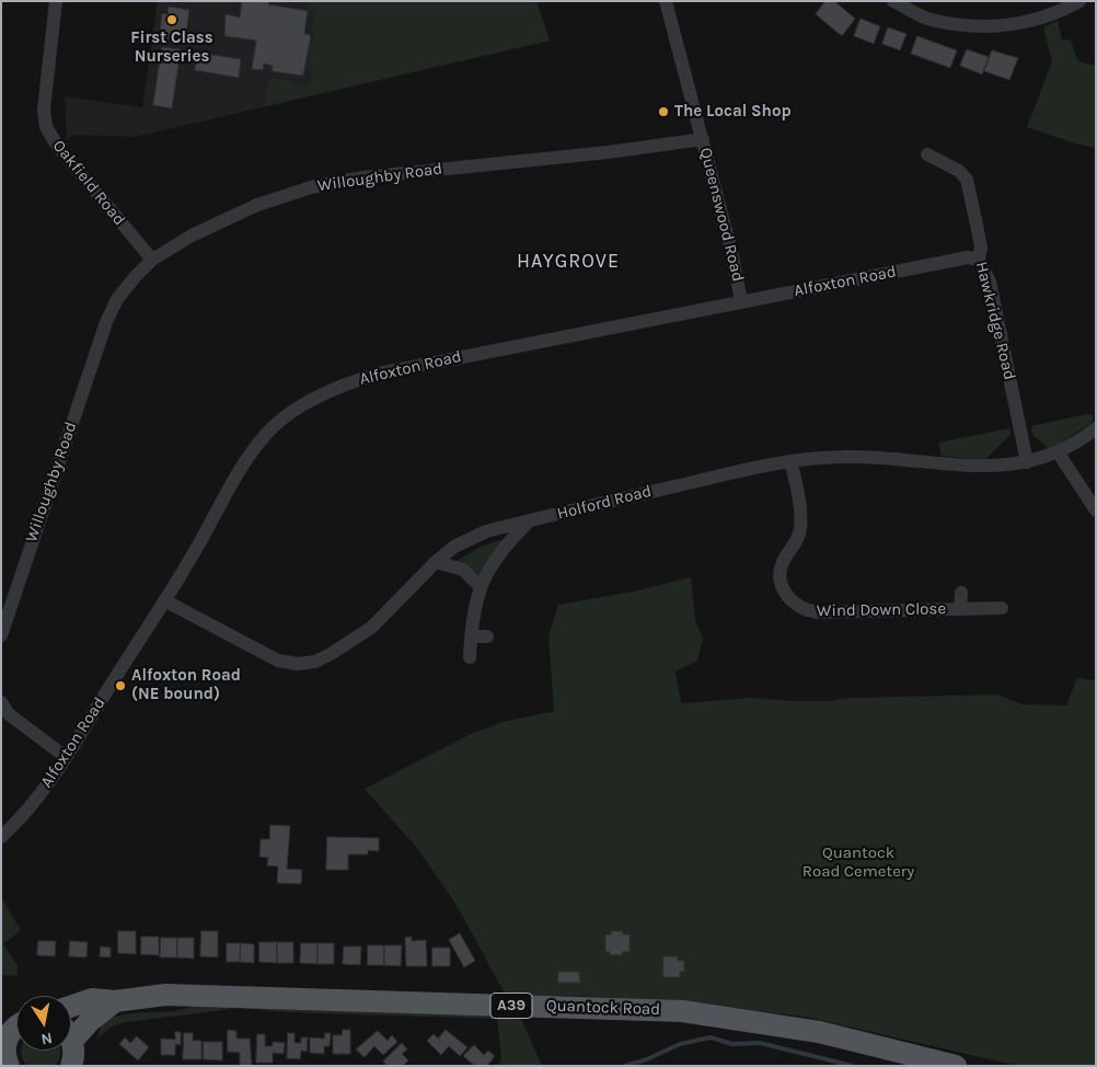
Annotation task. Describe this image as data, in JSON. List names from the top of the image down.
{
  "streets": {
    "main road": ["A39", "Quantock Road"],
    "street": [
      "Willoughby Road",
      "Oakfield Road",
      "Queenswood Road",
      "Alfoxton Road",
      "Hawkridge Road",
      "Holford Road",
      "Wind Down Close"
    ]
  },
  "crossings": [
    ["Willoughby Road", "Oakfield Road"],
    ["Willoughby Road", "Queenswood Road"],
    ["Queenswood Road", "Alfoxton Road"],
    ["Alfoxton Road", "Hawkridge Road"],
    ["Alfoxton Road", "Holford Road"],
    ["Hawkridge Road", "Holford Road"],
    ["Holford Road", "Wind Down Close"]
  ],
  "districts": ["HAYGROVE"],
  "parks": ["Quantock Road Cemetery"],
  "places": ["First Class Nurseries", "The Local Shop", "Alfoxton Road (NE bound)"],
  "north": "bottom"
}
